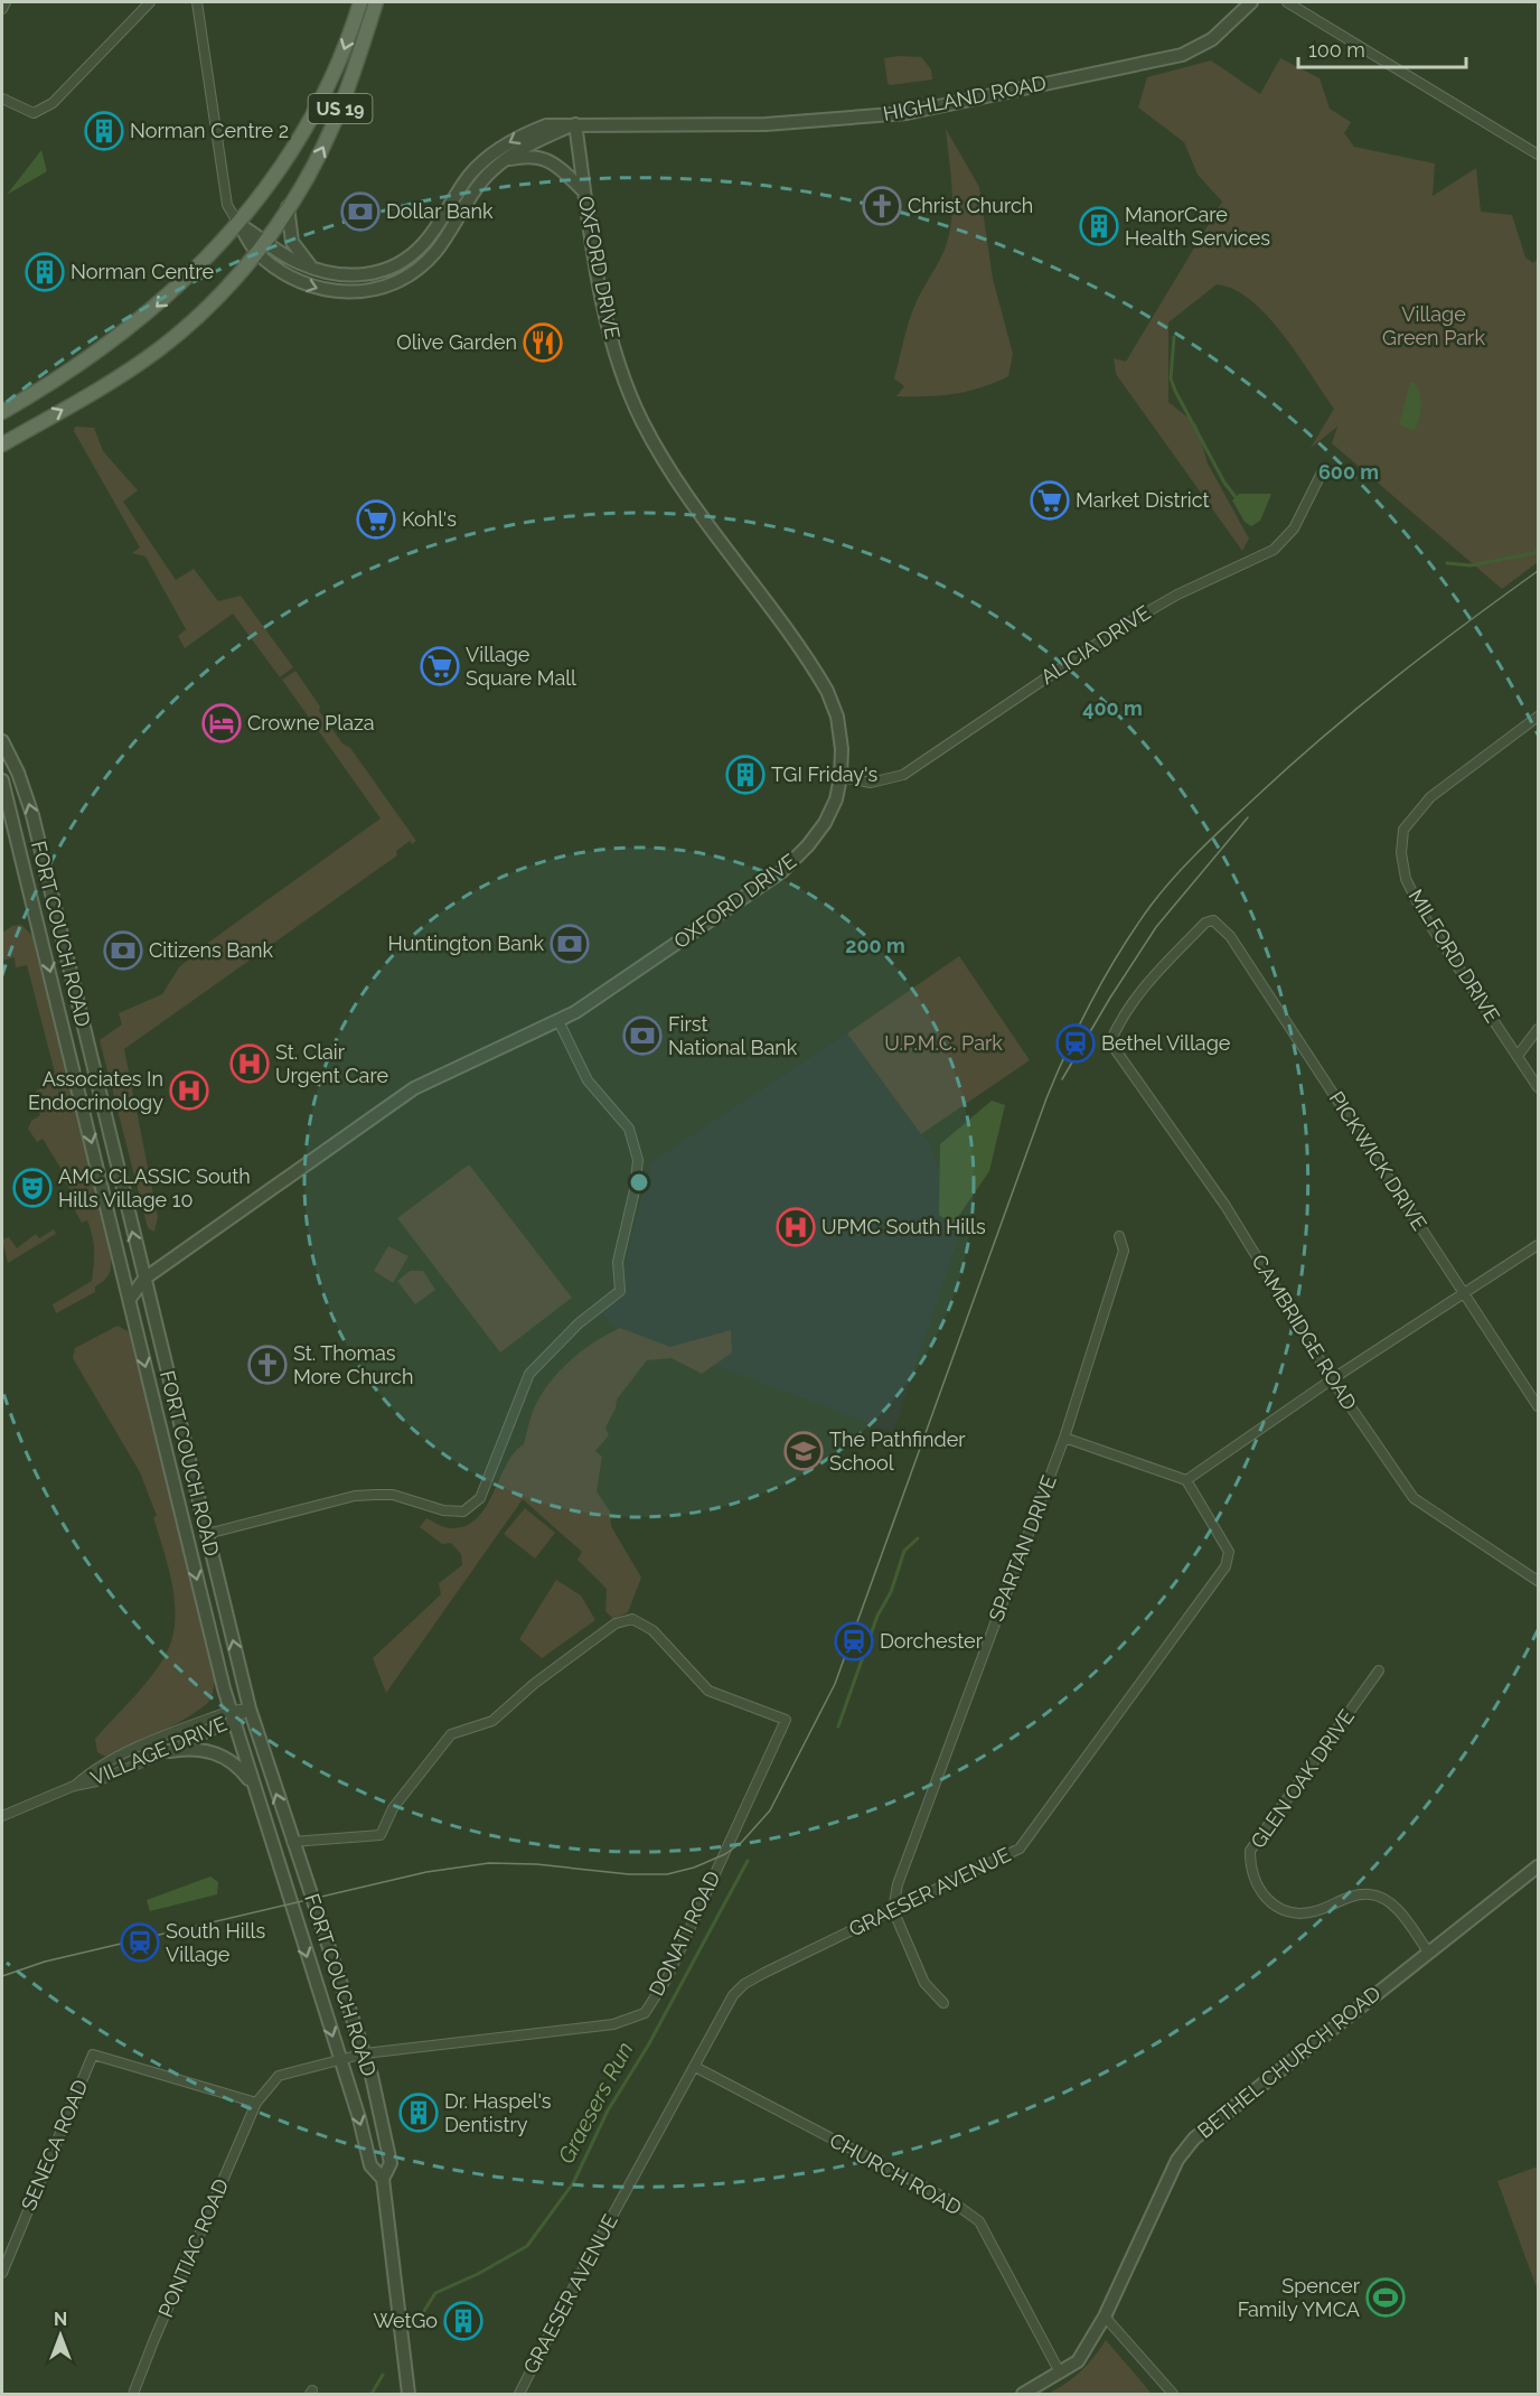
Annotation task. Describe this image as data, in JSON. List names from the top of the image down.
{
  "streets": {
    "main road": ["US 19"],
    "street": [
      "HIGHLAND ROAD",
      "OXFORD DRIVE",
      "ALICIA DRIVE",
      "FORT COUCH ROAD",
      "MILFORD DRIVE",
      "PICKWICK DRIVE",
      "CAMBRIDGE ROAD",
      "SPARTAN DRIVE",
      "VILLAGE DRIVE",
      "GLEN OAK DRIVE",
      "GRAESER AVENUE",
      "DONATI ROAD",
      "BETHEL CHURCH ROAD",
      "SENECA ROAD",
      "CHURCH ROAD",
      "PONTIAC ROAD"
    ]
  },
  "crossings": [
    ["HIGHLAND ROAD", "US 19"],
    ["HIGHLAND ROAD", "OXFORD DRIVE"],
    ["OXFORD DRIVE", "ALICIA DRIVE"],
    ["OXFORD DRIVE", "FORT COUCH ROAD"],
    ["FORT COUCH ROAD", "VILLAGE DRIVE"],
    ["FORT COUCH ROAD", "DONATI ROAD"],
    ["FORT COUCH ROAD", "PONTIAC ROAD"],
    ["PICKWICK DRIVE", "CAMBRIDGE ROAD"],
    ["SPARTAN DRIVE", "GRAESER AVENUE"],
    ["GLEN OAK DRIVE", "BETHEL CHURCH ROAD"],
    ["GRAESER AVENUE", "CHURCH ROAD"],
    ["DONATI ROAD", "PONTIAC ROAD"],
    ["BETHEL CHURCH ROAD", "CHURCH ROAD"],
    ["SENECA ROAD", "PONTIAC ROAD"]
  ],
  "water": ["Graesers Run"],
  "parks": ["Village Green Park", "U.P.M.C. Park"],
  "places": {
    "building": [
      "Norman Centre 2",
      "ManorCare Health Services",
      "Norman Centre",
      "TGI Friday's",
      "Dr. Haspel's Dentistry",
      "WetGo"
    ],
    "church": ["Christ Church", "St. Thomas More Church"],
    "bank": [
      "Dollar Bank",
      "Huntington Bank",
      "Citizens Bank",
      "First National Bank"
    ],
    "restaurant": ["Olive Garden"],
    "supermarket": ["Market District", "Kohl's", "Village Square Mall"],
    "hotel": ["Crowne Plaza"],
    "station": ["Bethel Village", "Dorchester", "South Hills Village"],
    "hospital": ["St. Clair Urgent Care", "Associates In Endocrinology", "UPMC South Hills"],
    "theatre": ["AMC CLASSIC South Hills Village 10"],
    "school or university": ["The Pathfinder School"],
    "sports": ["Spencer Family YMCA"]
  },
  "scale_bar": "100 m",
  "north": "top",
  "rings": ["600 m", "400 m", "200 m"]
}
